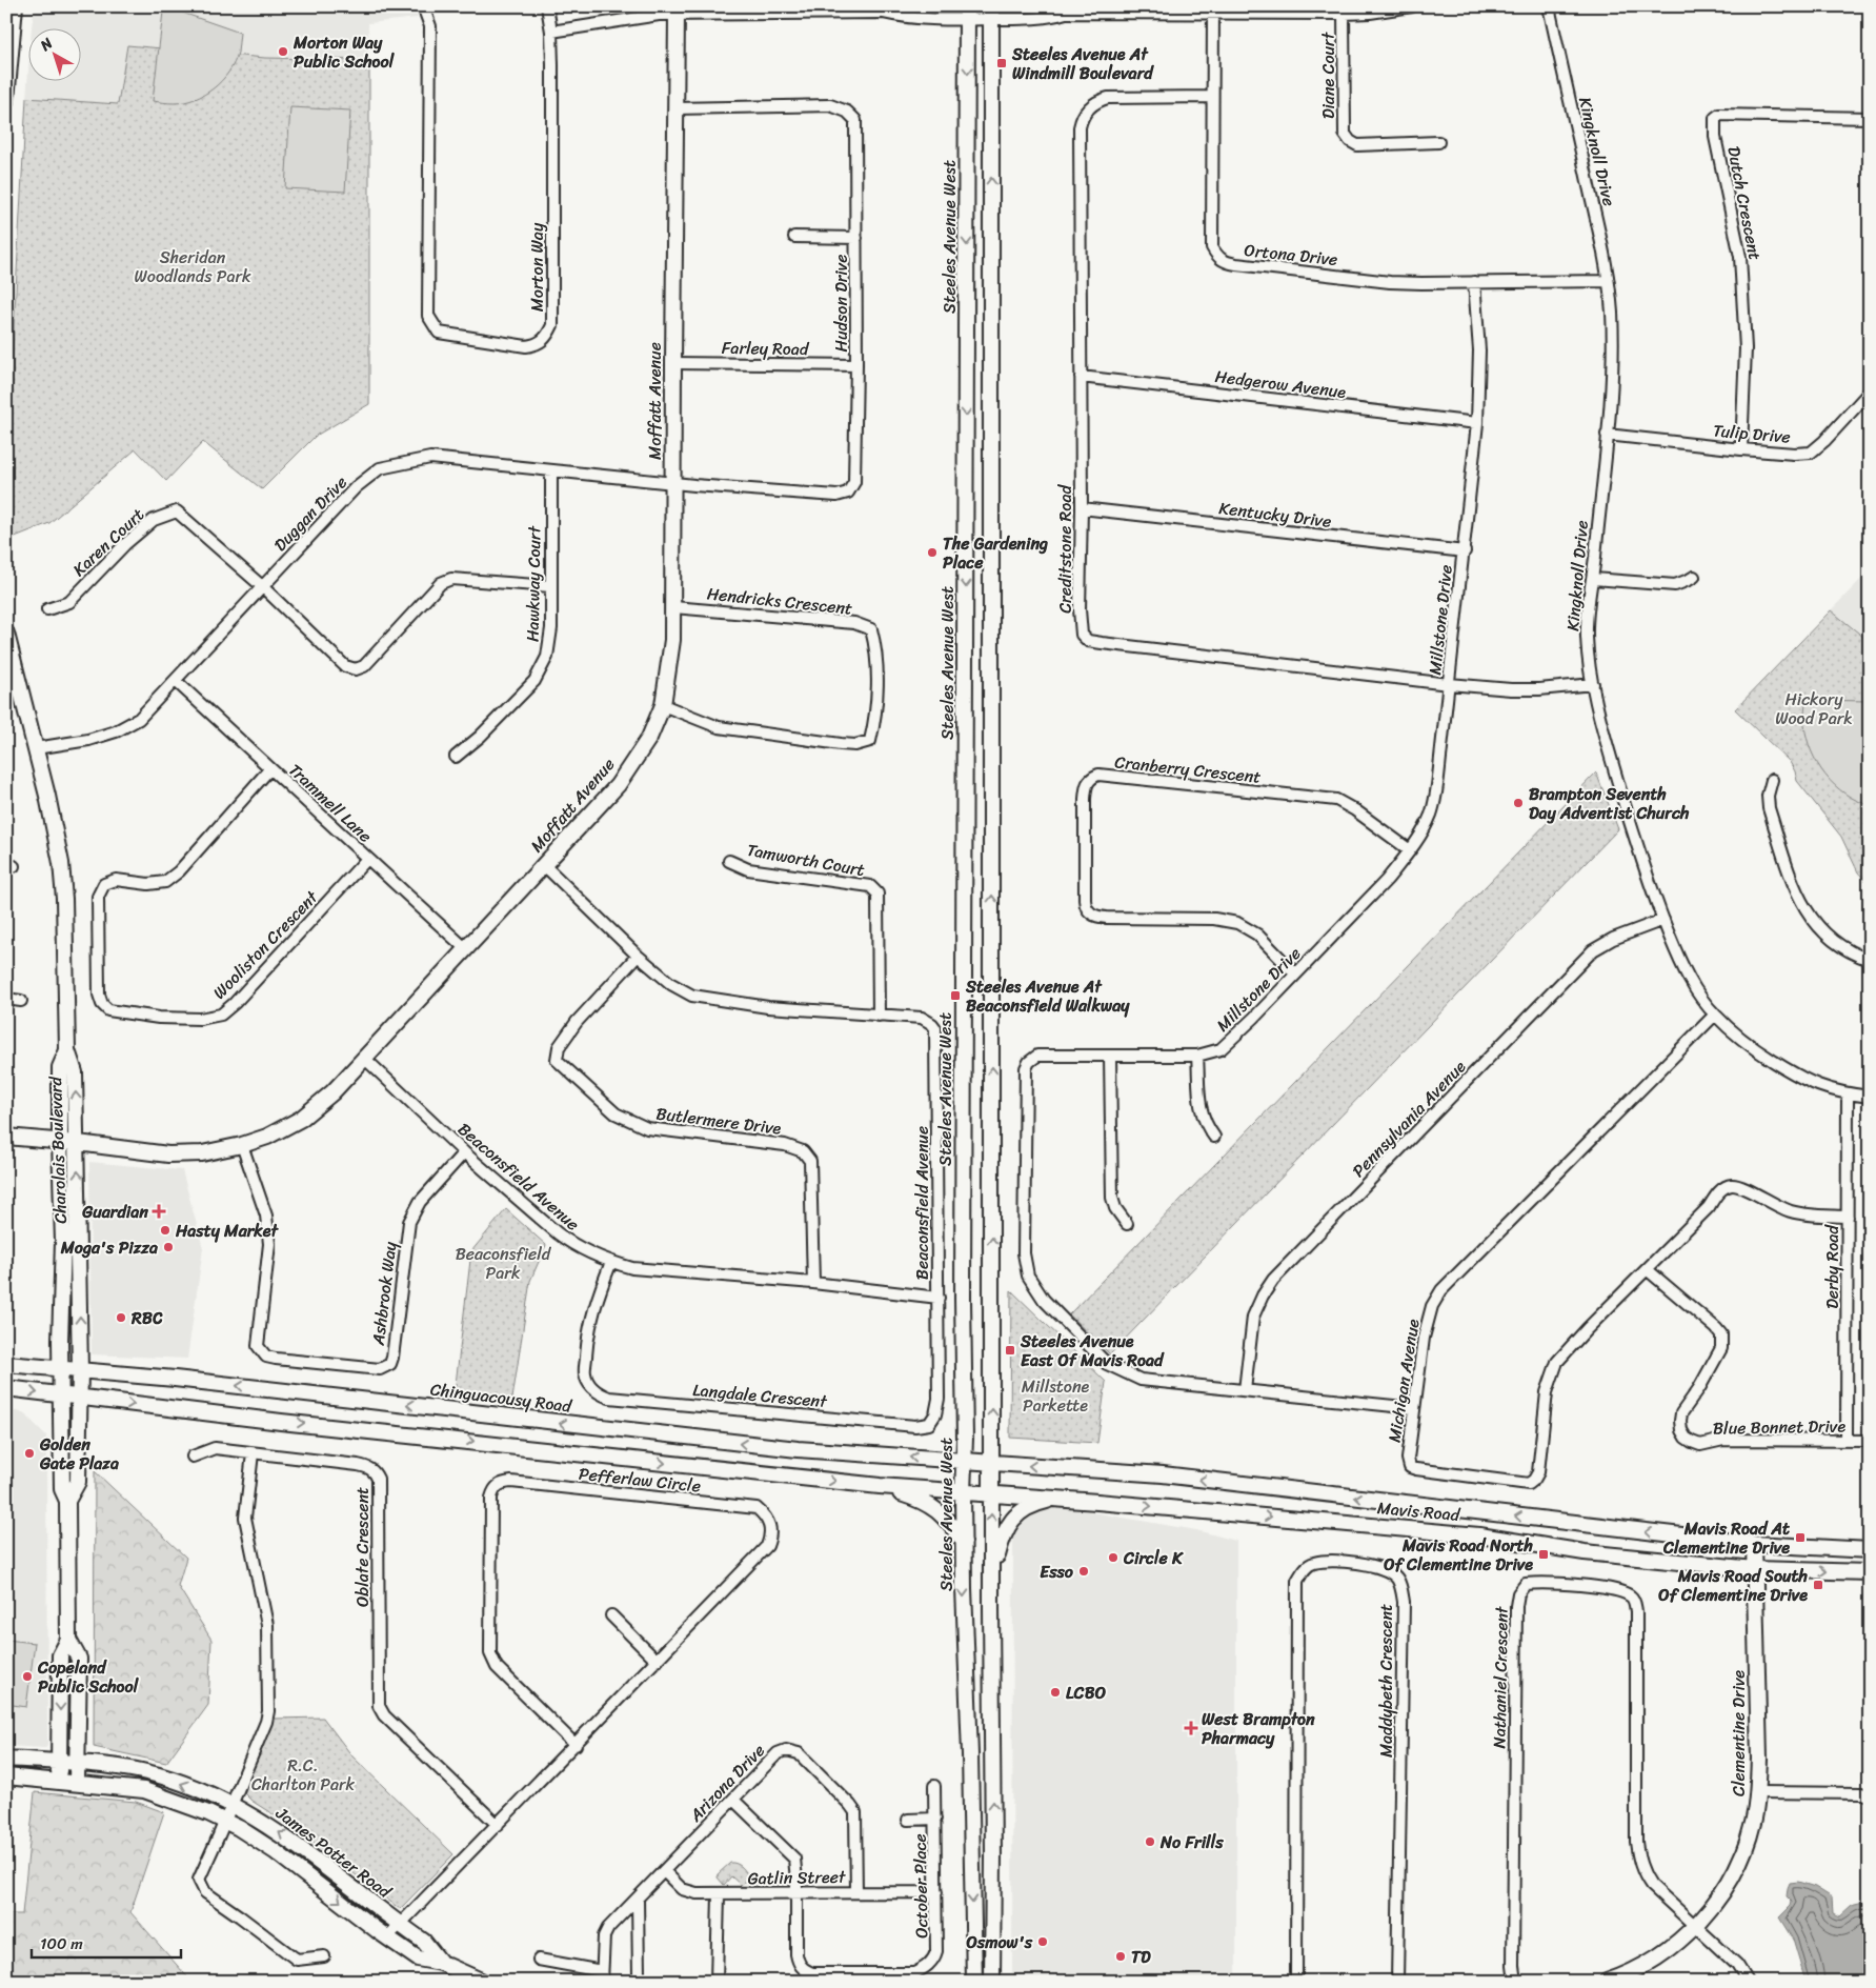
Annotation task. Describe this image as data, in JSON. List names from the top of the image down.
{
  "streets": {
    "main road": [
      "Steeles Avenue West",
      "Moffatt Avenue",
      "Charolais Boulevard",
      "Chinguacousy Road",
      "Mavis Road",
      "Clementine Drive",
      "James Potter Road"
    ],
    "street": [
      "Diane Court",
      "Kingknoll Drive",
      "Dutch Crescent",
      "Ortona Drive",
      "Morton Way",
      "Hudson Drive",
      "Farley Road",
      "Hedgerow Avenue",
      "Tulip Drive",
      "Duggan Drive",
      "Kentucky Drive",
      "Karen Court",
      "Creditstone Road",
      "Hawkway Court",
      "Hendricks Crescent",
      "Millstone Drive",
      "Cranberry Crescent",
      "Trammell Lane",
      "Tamworth Court",
      "Wooliston Crescent",
      "Pennsylvania Avenue",
      "Butlermere Drive",
      "Beaconsfield Avenue",
      "Derby Road",
      "Ashbrook Way",
      "Michigan Avenue",
      "Langdale Crescent",
      "Blue Bonnet Drive",
      "Pefferlaw Circle",
      "Oblate Crescent",
      "Nathaniel Crescent",
      "Maddybeth Crescent",
      "Arizona Drive",
      "Gatlin Street",
      "October Place"
    ]
  },
  "crossings": [
    ["Kingknoll Drive", "Ortona Drive"],
    ["Kingknoll Drive", "Tulip Drive"],
    ["Kingknoll Drive", "Creditstone Road"],
    ["Kingknoll Drive", "Pennsylvania Avenue"],
    ["Kingknoll Drive", "Derby Road"],
    ["Kingknoll Drive", "Michigan Avenue"],
    ["Dutch Crescent", "Tulip Drive"],
    ["Steeles Avenue West", "Chinguacousy Road"],
    ["Steeles Avenue West", "Mavis Road"],
    ["Ortona Drive", "Creditstone Road"],
    ["Ortona Drive", "Millstone Drive"],
    ["Hudson Drive", "Farley Road"],
    ["Hudson Drive", "Moffatt Avenue"],
    ["Hudson Drive", "Duggan Drive"],
    ["Farley Road", "Moffatt Avenue"],
    ["Hedgerow Avenue", "Creditstone Road"],
    ["Hedgerow Avenue", "Millstone Drive"],
    ["Moffatt Avenue", "Duggan Drive"],
    ["Moffatt Avenue", "Hendricks Crescent"],
    ["Moffatt Avenue", "Trammell Lane"],
    ["Moffatt Avenue", "Charolais Boulevard"],
    ["Moffatt Avenue", "Beaconsfield Avenue"],
    ["Moffatt Avenue", "Ashbrook Way"],
    ["Duggan Drive", "Karen Court"],
    ["Duggan Drive", "Hawkway Court"],
    ["Duggan Drive", "Trammell Lane"],
    ["Duggan Drive", "Charolais Boulevard"],
    ["Kentucky Drive", "Creditstone Road"],
    ["Kentucky Drive", "Millstone Drive"],
    ["Creditstone Road", "Millstone Drive"],
    ["Millstone Drive", "Cranberry Crescent"],
    ["Millstone Drive", "Pennsylvania Avenue"],
    ["Millstone Drive", "Michigan Avenue"],
    ["Trammell Lane", "Wooliston Crescent"],
    ["Tamworth Court", "Beaconsfield Avenue"],
    ["Butlermere Drive", "Beaconsfield Avenue"],
    ["Charolais Boulevard", "Chinguacousy Road"],
    ["Charolais Boulevard", "James Potter Road"],
    ["Beaconsfield Avenue", "Ashbrook Way"],
    ["Beaconsfield Avenue", "Langdale Crescent"],
    ["Derby Road", "Michigan Avenue"],
    ["Derby Road", "Blue Bonnet Drive"],
    ["Michigan Avenue", "Blue Bonnet Drive"],
    ["Chinguacousy Road", "Mavis Road"],
    ["Pefferlaw Circle", "Oblate Crescent"],
    ["Pefferlaw Circle", "James Potter Road"],
    ["Mavis Road", "Clementine Drive"],
    ["Nathaniel Crescent", "Clementine Drive"],
    ["Arizona Drive", "Gatlin Street"],
    ["Gatlin Street", "October Place"]
  ],
  "parks": [
    "Sheridan Woodlands Park",
    "Hickory Wood Park",
    "Beaconsfield Park",
    "Millstone Parkette",
    "R.C. Charlton Park"
  ],
  "places": {
    "other": [
      "Morton Way Public School",
      "The Gardening Place",
      "Brampton Seventh Day Adventist Church",
      "Hasty Market",
      "Moga's Pizza",
      "RBC",
      "Golden Gate Plaza",
      "Circle K",
      "Esso",
      "Copeland Public School",
      "LCBO",
      "No Frills",
      "Osmow's",
      "TD"
    ],
    "transit": [
      "Steeles Avenue At Windmill Boulevard",
      "Steeles Avenue At Beaconsfield Walkway",
      "Steeles Avenue East Of Mavis Road",
      "Mavis Road At Clementine Drive",
      "Mavis Road North Of Clementine Drive",
      "Mavis Road South Of Clementine Drive"
    ],
    "health": ["Guardian", "West Brampton Pharmacy"]
  },
  "scale_bar": "100 m",
  "north": "top left"
}
